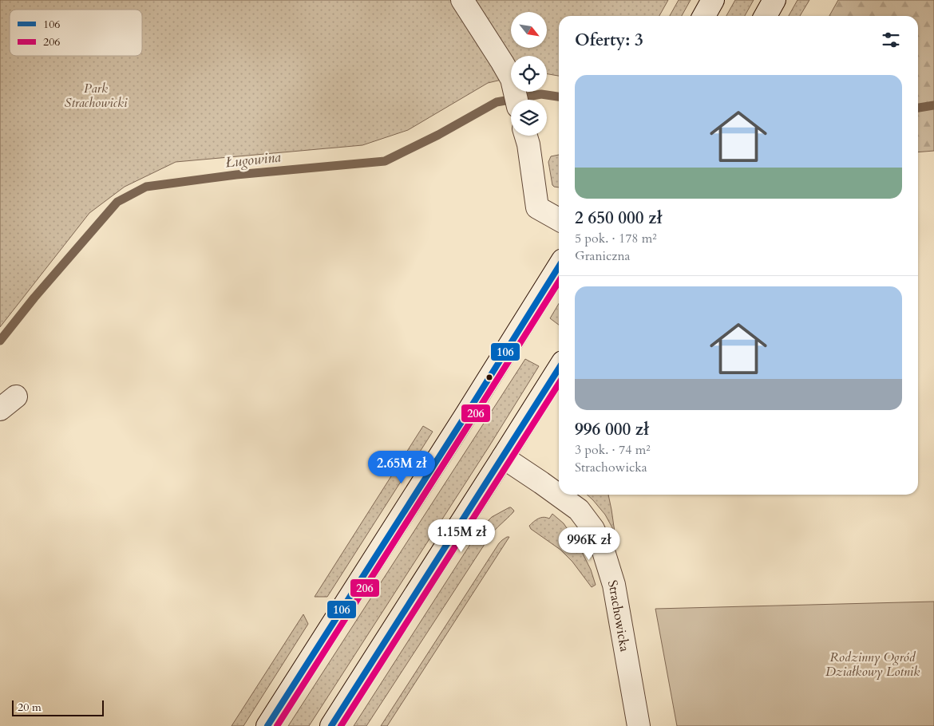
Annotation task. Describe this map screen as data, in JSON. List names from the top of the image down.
{
  "streets": {
    "main road": ["Strachowicka"]
  },
  "water": ["Ługowina"],
  "parks": ["Park Strachowicki", "Rodzinny Ogród Działkowy Lotnik"],
  "lines": ["transit line 106", "transit line 206"],
  "legend": ["106", "206"],
  "scale_bar": "20 m",
  "north": "bottom right",
  "page": {
    "heading": "Oferty: 3",
    "list": [
      {
        "name": "2 650 000 zł",
        "note": "5 pok. · 178 m² · Graniczna"
      },
      {
        "name": "996 000 zł",
        "note": "3 pok. · 74 m² · Strachowicka"
      }
    ],
    "price": ["2.65M zł", "1.15M zł", "996K zł"],
    "scale": "20 m"
  }
}
